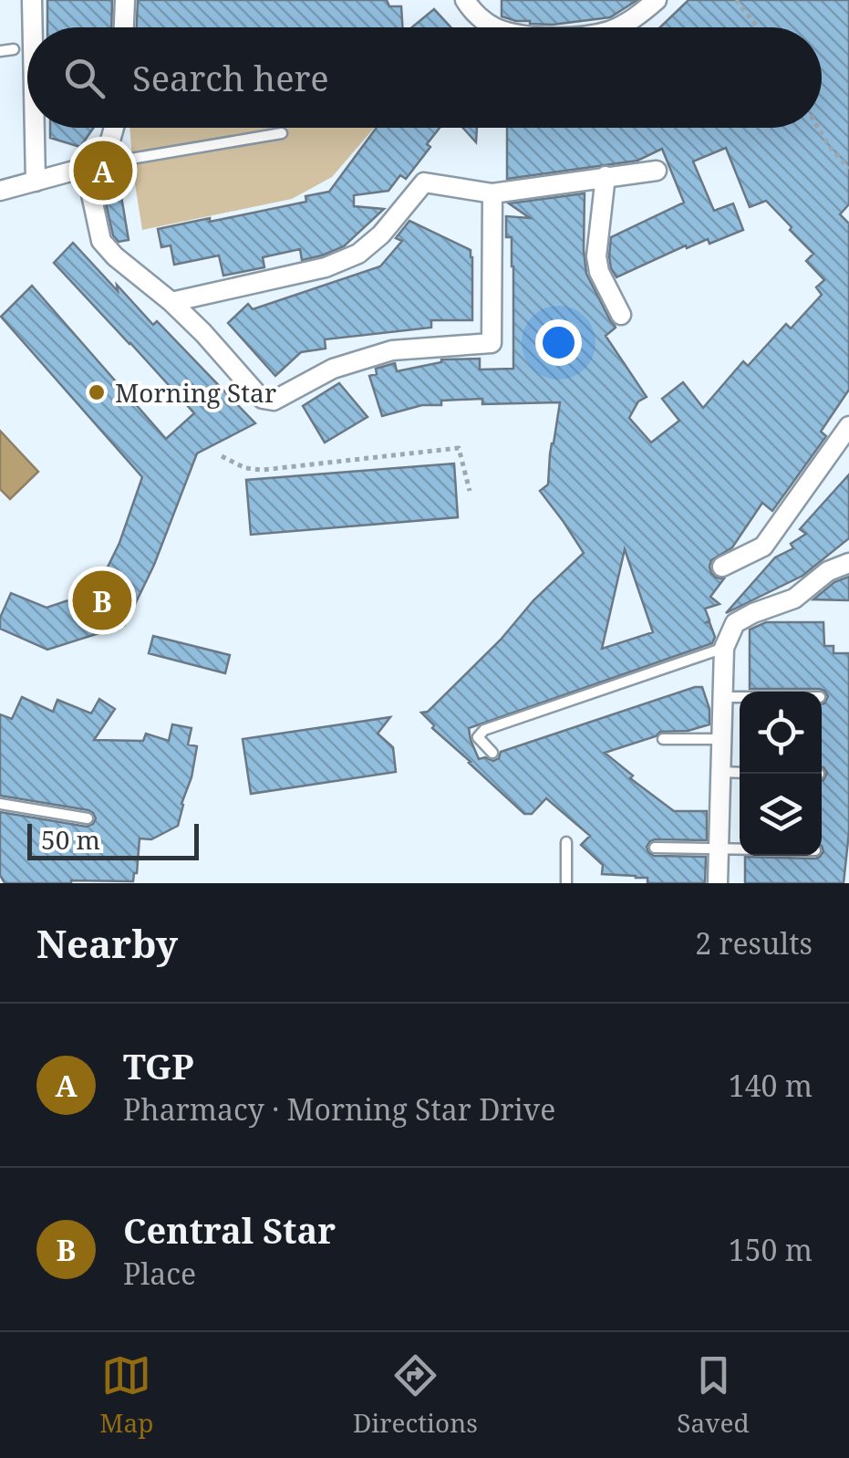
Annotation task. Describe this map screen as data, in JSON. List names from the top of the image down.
{
  "places": ["Morning Star"],
  "scale_bar": "50 m",
  "page": {
    "search": "Search here",
    "pins": ["A", "B"],
    "scale": "50 m",
    "heading": ["Nearby", "2 results"],
    "list": [
      {
        "mark": "A",
        "name": "TGP",
        "note": "Pharmacy · Morning Star Drive",
        "value": "140 m"
      },
      {
        "mark": "B",
        "name": "Central Star",
        "note": "Place",
        "value": "150 m"
      }
    ],
    "nav": ["Map", "Directions", "Saved"]
  }
}
